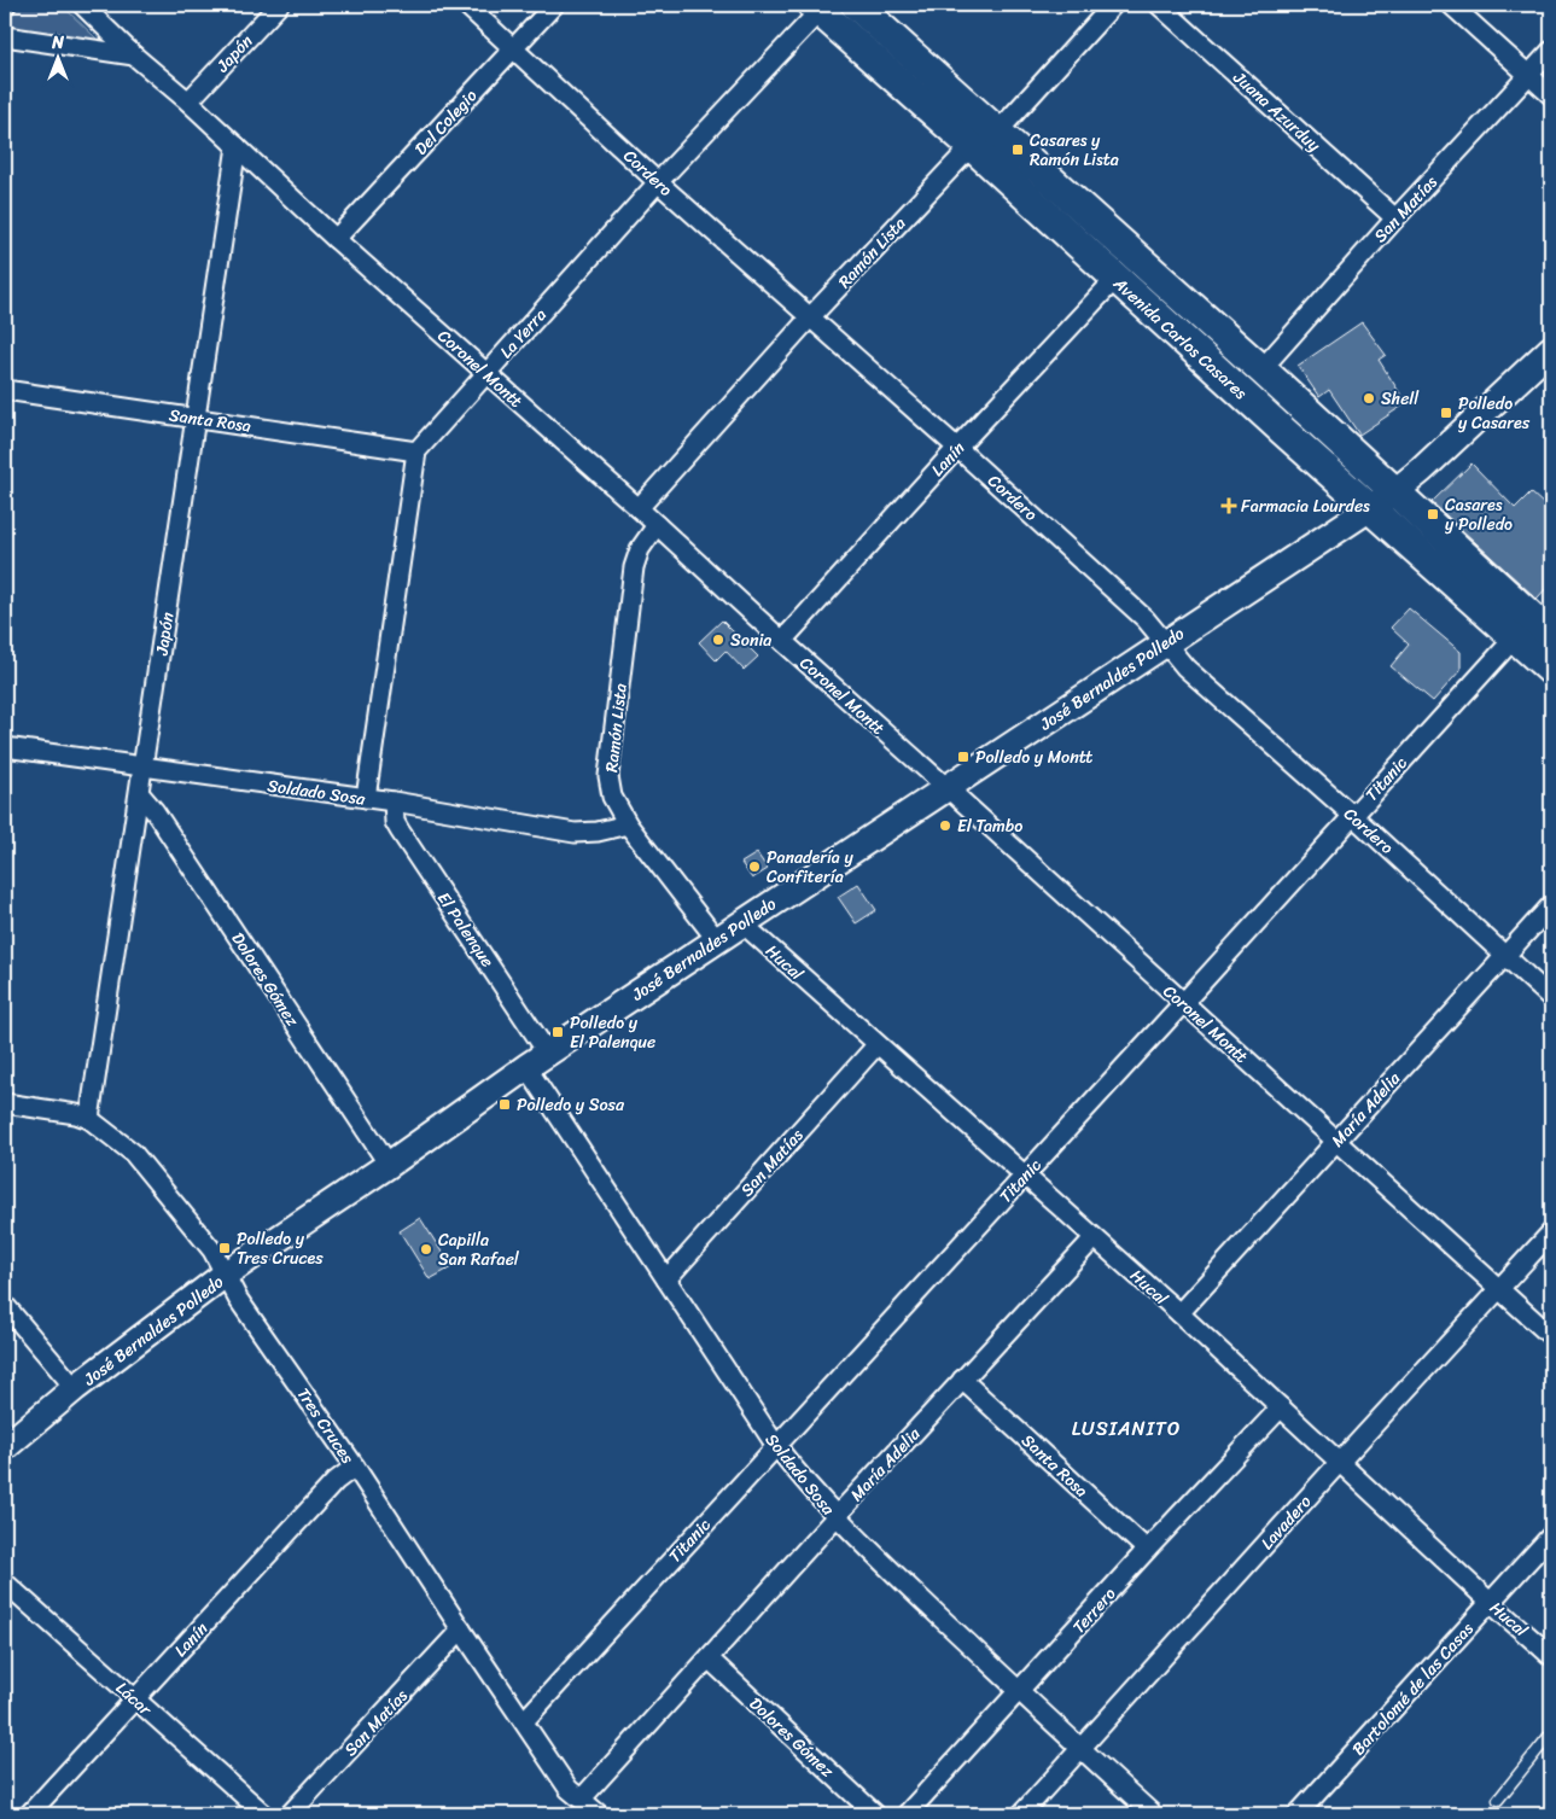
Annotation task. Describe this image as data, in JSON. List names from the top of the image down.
{
  "streets": {
    "main road": ["Avenida Carlos Casares", "José Bernaldes Polledo"],
    "street": [
      "Japón",
      "Juana Azurduy",
      "Del Colegio",
      "Cordero",
      "San Matías",
      "Ramón Lista",
      "La Yerra",
      "Coronel Montt",
      "Santa Rosa",
      "Lanín",
      "Titanic",
      "Soldado Sosa",
      "El Palenque",
      "Hucal",
      "Dolores Gómez",
      "María Adelia",
      "Tres Cruces",
      "Lavadero",
      "Terrero",
      "Bartolomé de las Casas",
      "Lácar"
    ]
  },
  "crossings": [
    ["Japón", "Coronel Montt"],
    ["Japón", "Santa Rosa"],
    ["Japón", "Soldado Sosa"],
    ["Japón", "Dolores Gómez"],
    ["Japón", "Tres Cruces"],
    ["Juana Azurduy", "San Matías"],
    ["Del Colegio", "Cordero"],
    ["Del Colegio", "Coronel Montt"],
    ["Cordero", "Ramón Lista"],
    ["Cordero", "La Yerra"],
    ["Cordero", "Lanín"],
    ["Cordero", "José Bernaldes Polledo"],
    ["Cordero", "Titanic"],
    ["Cordero", "María Adelia"],
    ["San Matías", "Avenida Carlos Casares"],
    ["San Matías", "Soldado Sosa"],
    ["San Matías", "Hucal"],
    ["San Matías", "Tres Cruces"],
    ["Ramón Lista", "Avenida Carlos Casares"],
    ["Ramón Lista", "Coronel Montt"],
    ["Ramón Lista", "José Bernaldes Polledo"],
    ["Ramón Lista", "Soldado Sosa"],
    ["La Yerra", "Avenida Carlos Casares"],
    ["La Yerra", "Coronel Montt"],
    ["La Yerra", "Santa Rosa"],
    ["Avenida Carlos Casares", "Lanín"],
    ["Avenida Carlos Casares", "José Bernaldes Polledo"],
    ["Avenida Carlos Casares", "Titanic"],
    ["Coronel Montt", "Lanín"],
    ["Coronel Montt", "José Bernaldes Polledo"],
    ["Coronel Montt", "Titanic"],
    ["Coronel Montt", "María Adelia"],
    ["Coronel Montt", "Lavadero"],
    ["Santa Rosa", "María Adelia"],
    ["Santa Rosa", "Terrero"],
    ["Lanín", "Tres Cruces"],
    ["Lanín", "Lácar"],
    ["José Bernaldes Polledo", "Soldado Sosa"],
    ["José Bernaldes Polledo", "El Palenque"],
    ["José Bernaldes Polledo", "Hucal"],
    ["José Bernaldes Polledo", "Dolores Gómez"],
    ["José Bernaldes Polledo", "Tres Cruces"],
    ["Titanic", "Soldado Sosa"],
    ["Titanic", "Hucal"],
    ["Titanic", "Tres Cruces"],
    ["Soldado Sosa", "El Palenque"],
    ["Soldado Sosa", "María Adelia"],
    ["Soldado Sosa", "Lavadero"],
    ["Soldado Sosa", "Terrero"],
    ["Hucal", "María Adelia"],
    ["Hucal", "Lavadero"],
    ["Hucal", "Terrero"],
    ["Hucal", "Bartolomé de las Casas"],
    ["Dolores Gómez", "María Adelia"],
    ["María Adelia", "Tres Cruces"]
  ],
  "districts": ["LUSIANITO"],
  "places": {
    "transit": [
      "Casares y Ramón Lista",
      "Polledo y Casares",
      "Casares y Polledo",
      "Polledo y Montt",
      "Polledo y El Palenque",
      "Polledo y Sosa",
      "Polledo y Tres Cruces"
    ],
    "other": [
      "Shell",
      "Sonia",
      "El Tambo",
      "Panadería y Confitería",
      "Capilla San Rafael"
    ],
    "health": ["Farmacia Lourdes"]
  },
  "north": "top"
}
